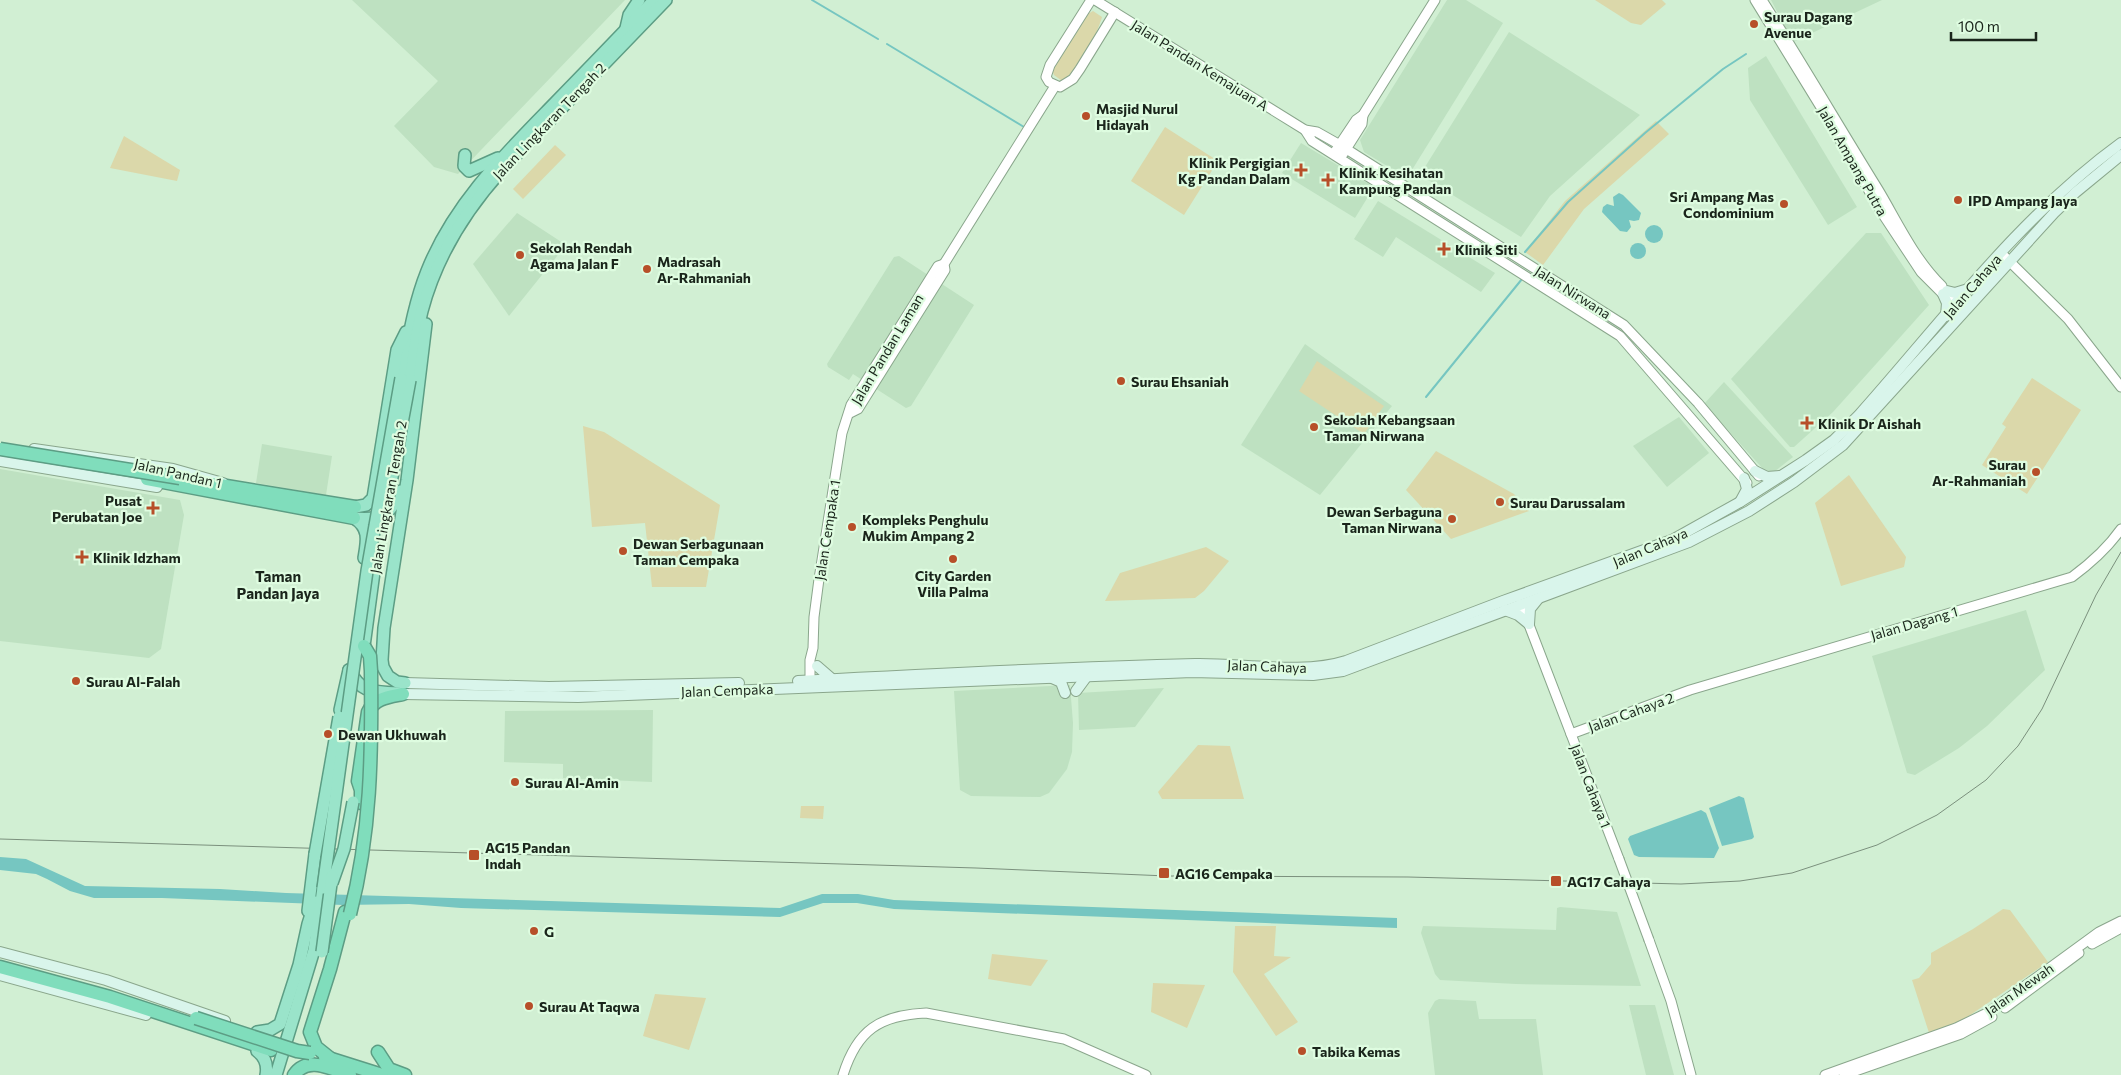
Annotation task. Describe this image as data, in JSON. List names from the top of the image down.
{
  "streets": {
    "highway": ["Jalan Lingkaran Tengah 2", "Jalan Pandan 1"],
    "main road": ["Jalan Cahaya", "Jalan Cempaka"],
    "street": [
      "Jalan Pandan Kemajuan A",
      "Jalan Ampang Putra",
      "Jalan Nirwana",
      "Jalan Pandan Laman",
      "Jalan Cempaka 1",
      "Jalan Dagang 1",
      "Jalan Cahaya 2",
      "Jalan Cahaya 1",
      "Jalan Mewah"
    ]
  },
  "crossings": [
    ["Jalan Pandan Kemajuan A", "Jalan Nirwana"],
    ["Jalan Pandan Kemajuan A", "Jalan Pandan Laman"],
    ["Jalan Ampang Putra", "Jalan Cahaya"],
    ["Jalan Cahaya", "Jalan Nirwana"],
    ["Jalan Cahaya", "Jalan Cempaka"],
    ["Jalan Cahaya", "Jalan Cahaya 1"],
    ["Jalan Pandan Laman", "Jalan Cempaka 1"],
    ["Jalan Cempaka 1", "Jalan Cempaka"],
    ["Jalan Dagang 1", "Jalan Cahaya 2"],
    ["Jalan Cahaya 2", "Jalan Cahaya 1"]
  ],
  "districts": ["Taman Pandan Jaya"],
  "places": {
    "other": [
      "Surau Dagang Avenue",
      "Masjid Nurul Hidayah",
      "IPD Ampang Jaya",
      "Sri Ampang Mas Condominium",
      "Sekolah Rendah Agama Jalan F",
      "Madrasah Ar-Rahmaniah",
      "Surau Ehsaniah",
      "Sekolah Kebangsaan Taman Nirwana",
      "Surau Ar-Rahmaniah",
      "Surau Darussalam",
      "Dewan Serbaguna Taman Nirwana",
      "Kompleks Penghulu Mukim Ampang 2",
      "Dewan Serbagunaan Taman Cempaka",
      "City Garden Villa Palma",
      "Surau Al-Falah",
      "Dewan Ukhuwah",
      "Surau Al-Amin",
      "G",
      "Surau At Taqwa",
      "Tabika Kemas"
    ],
    "health": [
      "Klinik Pergigian Kg Pandan Dalam",
      "Klinik Kesihatan Kampung Pandan",
      "Klinik Siti",
      "Klinik Dr Aishah",
      "Pusat Perubatan Joe",
      "Klinik Idzham"
    ],
    "transit": ["AG15 Pandan Indah", "AG16 Cempaka", "AG17 Cahaya"]
  },
  "scale_bar": "100 m"
}
